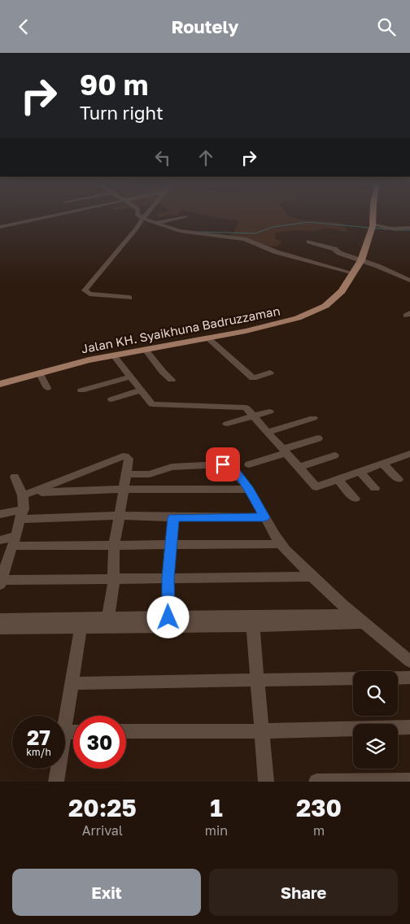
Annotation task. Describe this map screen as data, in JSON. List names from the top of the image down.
{
  "streets": {
    "main road": ["Jalan KH. Syaikhuna Badruzzaman"]
  },
  "page": {
    "header": "Routely",
    "turn": ["90 m", "Turn right"],
    "speed": "27 km/h",
    "limit": "30",
    "eta": [
      "20:25",
      "Arrival",
      "1",
      "min",
      "230",
      "m"
    ],
    "buttons": ["Exit", "Share"]
  }
}
